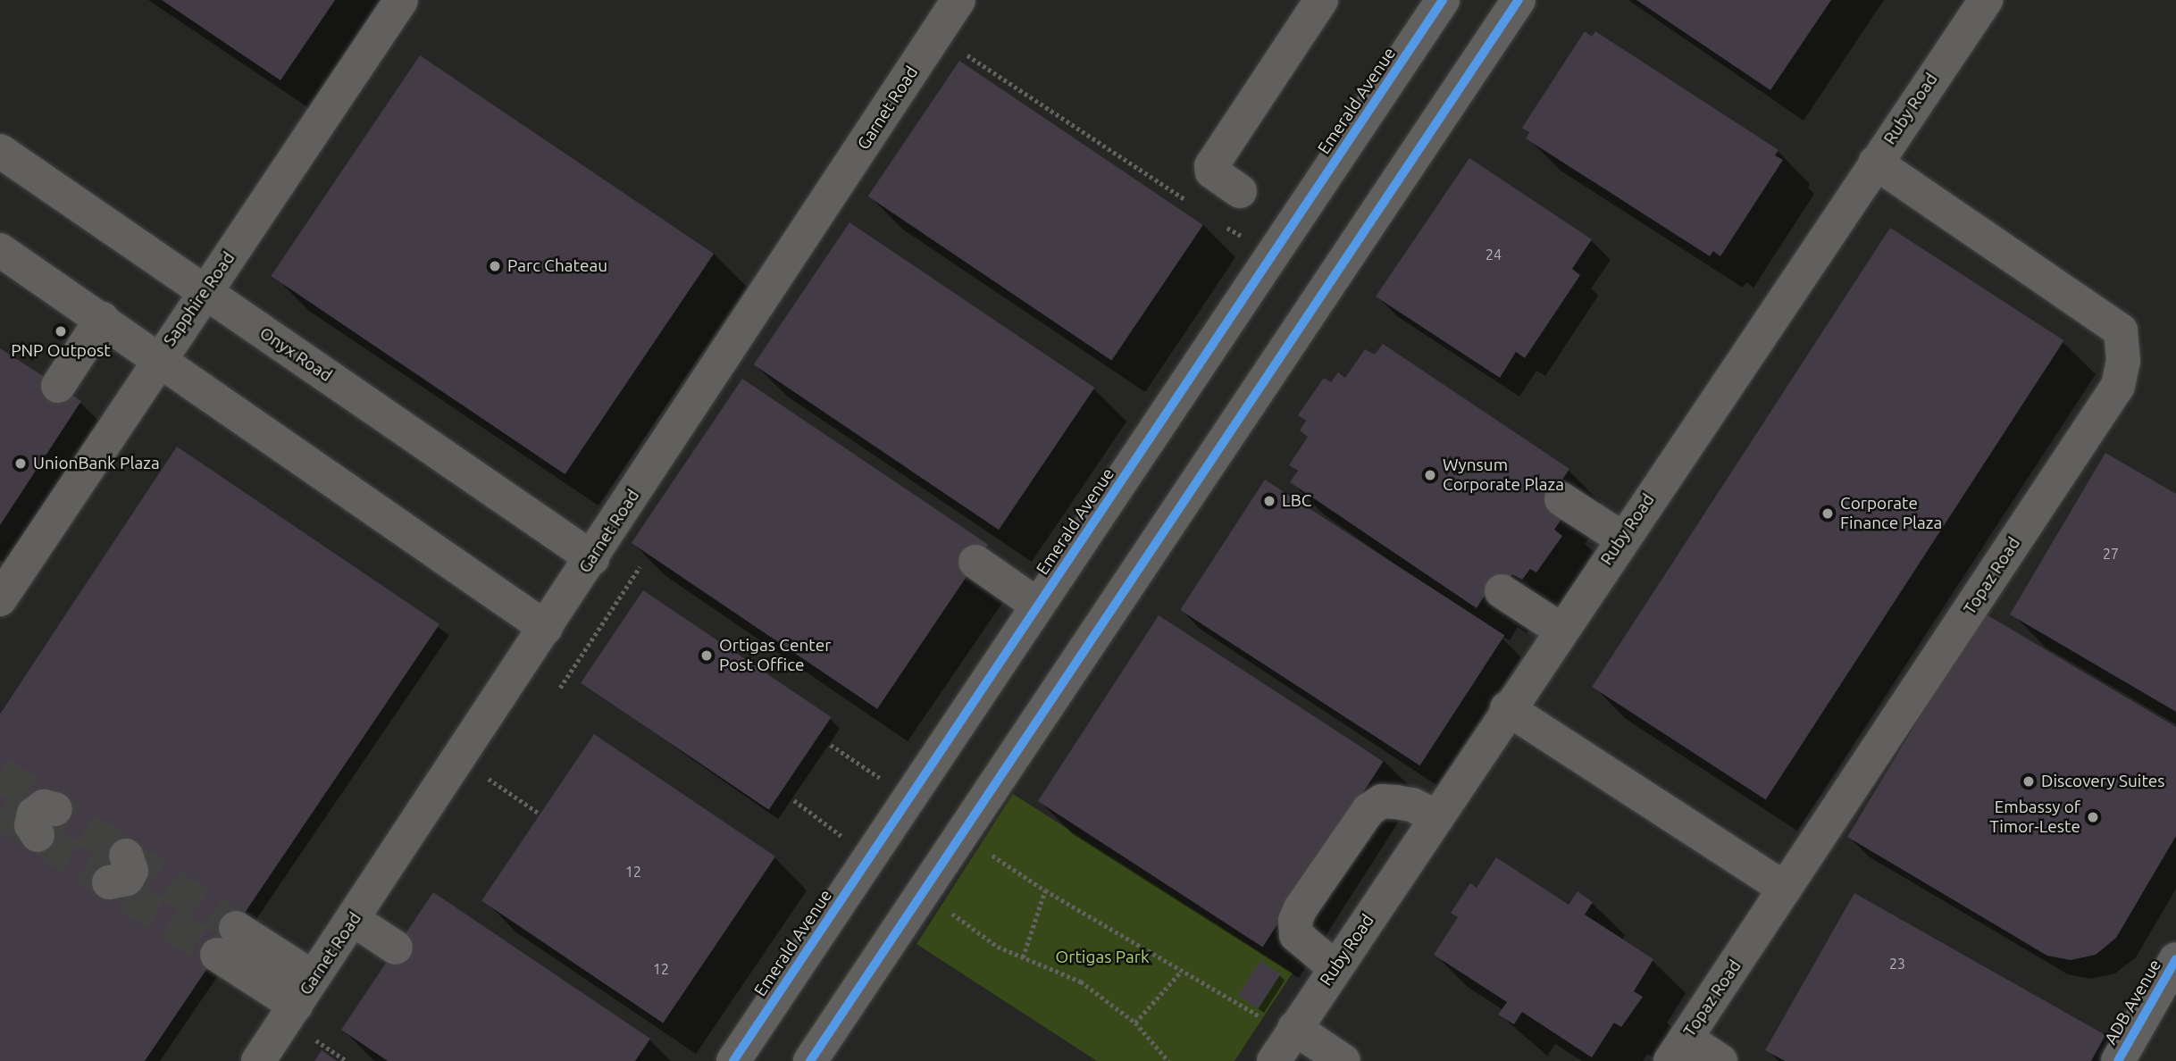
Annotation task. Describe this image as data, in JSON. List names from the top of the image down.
{
  "streets": {
    "street": [
      "Emerald Avenue",
      "Garnet Road",
      "Ruby Road",
      "Sapphire Road",
      "Onyx Road",
      "Topaz Road",
      "ADB Avenue"
    ]
  },
  "crossings": [
    ["Garnet Road", "Onyx Road"],
    ["Ruby Road", "Topaz Road"],
    ["Sapphire Road", "Onyx Road"]
  ],
  "parks": ["Ortigas Park"],
  "places": [
    "Parc Chateau",
    "PNP Outpost",
    "UnionBank Plaza",
    "Wynsum Corporate Plaza",
    "LBC",
    "Corporate Finance Plaza",
    "Ortigas Center Post Office",
    "Discovery Suites",
    "Embassy of Timor-Leste"
  ],
  "house_numbers": [
    "24",
    "27",
    "12",
    "23",
    "12"
  ]
}
